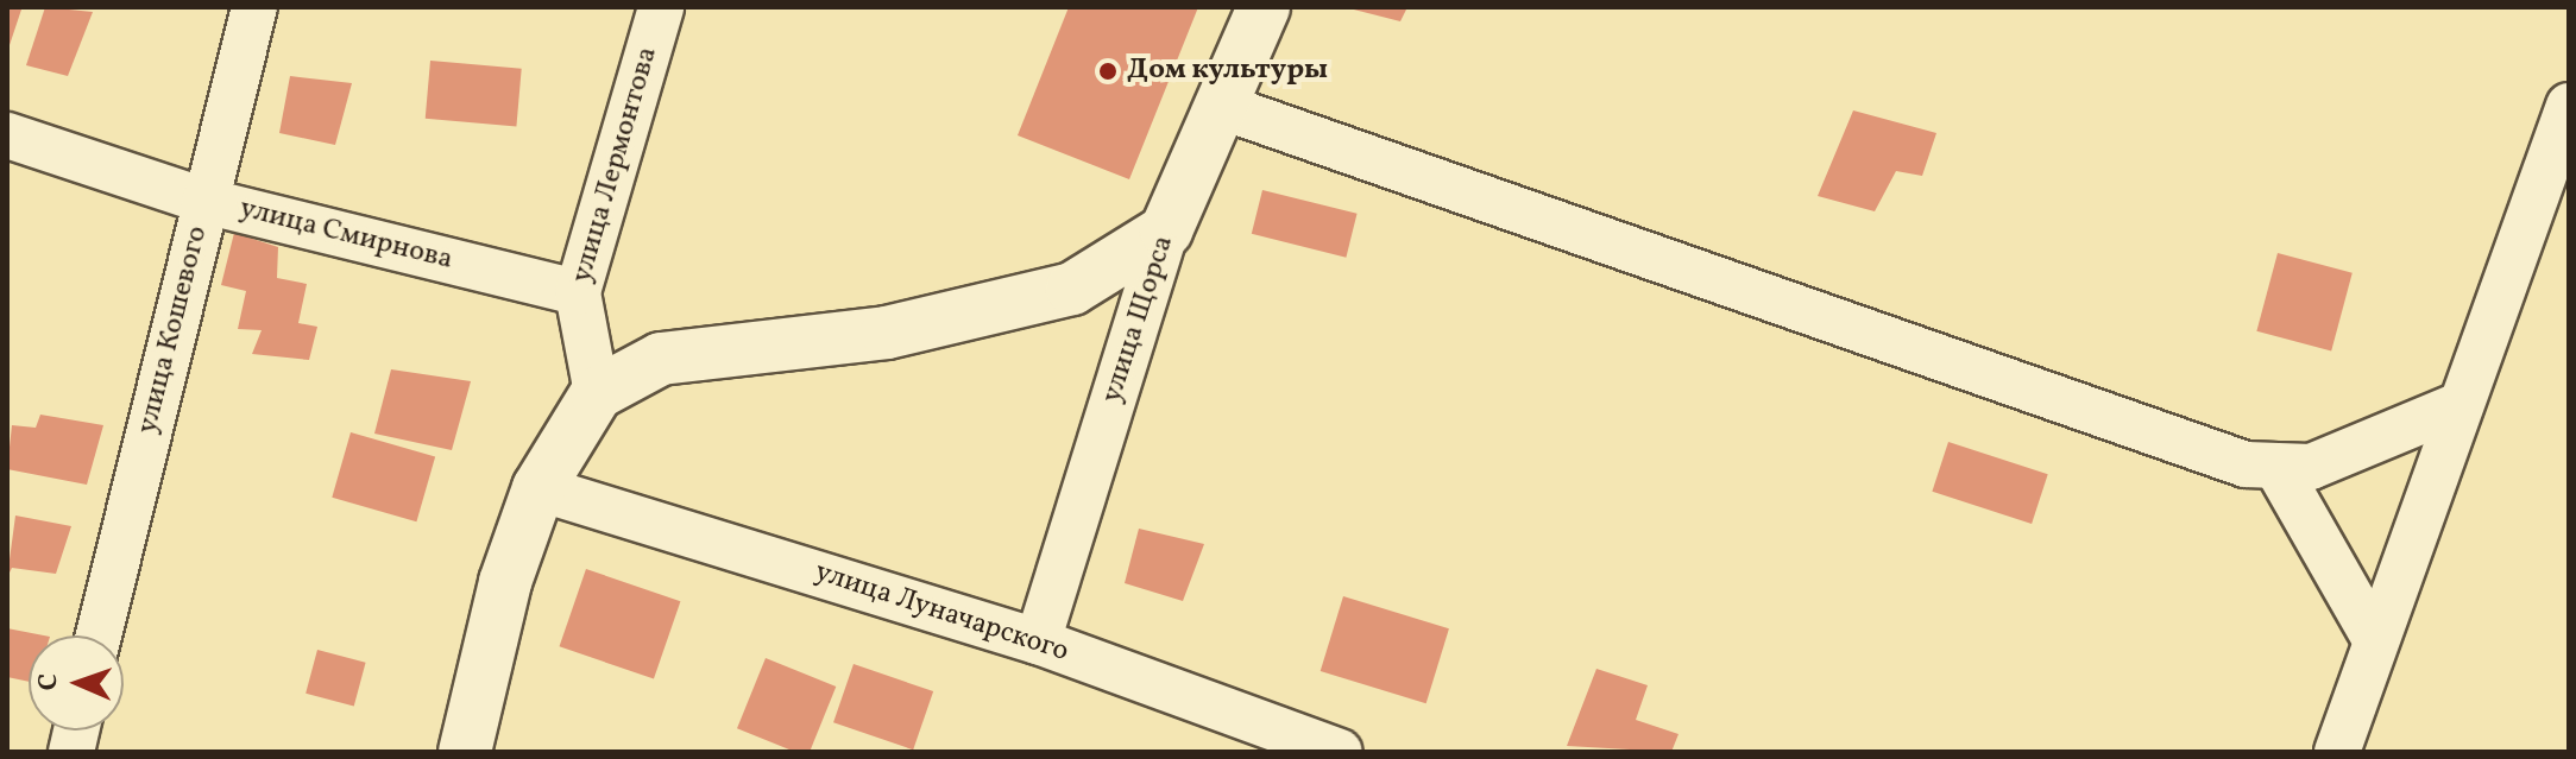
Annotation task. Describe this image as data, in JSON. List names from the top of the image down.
{
  "streets": {
    "street": [
      "улица Лермонтова",
      "улица Смирнова",
      "улица Щорса",
      "улица Кошевого",
      "улица Луначарского"
    ]
  },
  "crossings": [
    ["улица Лермонтова", "улица Смирнова"],
    ["улица Смирнова", "улица Кошевого"],
    ["улица Щорса", "улица Луначарского"]
  ],
  "places": ["Дом культуры"],
  "north": "left"
}
